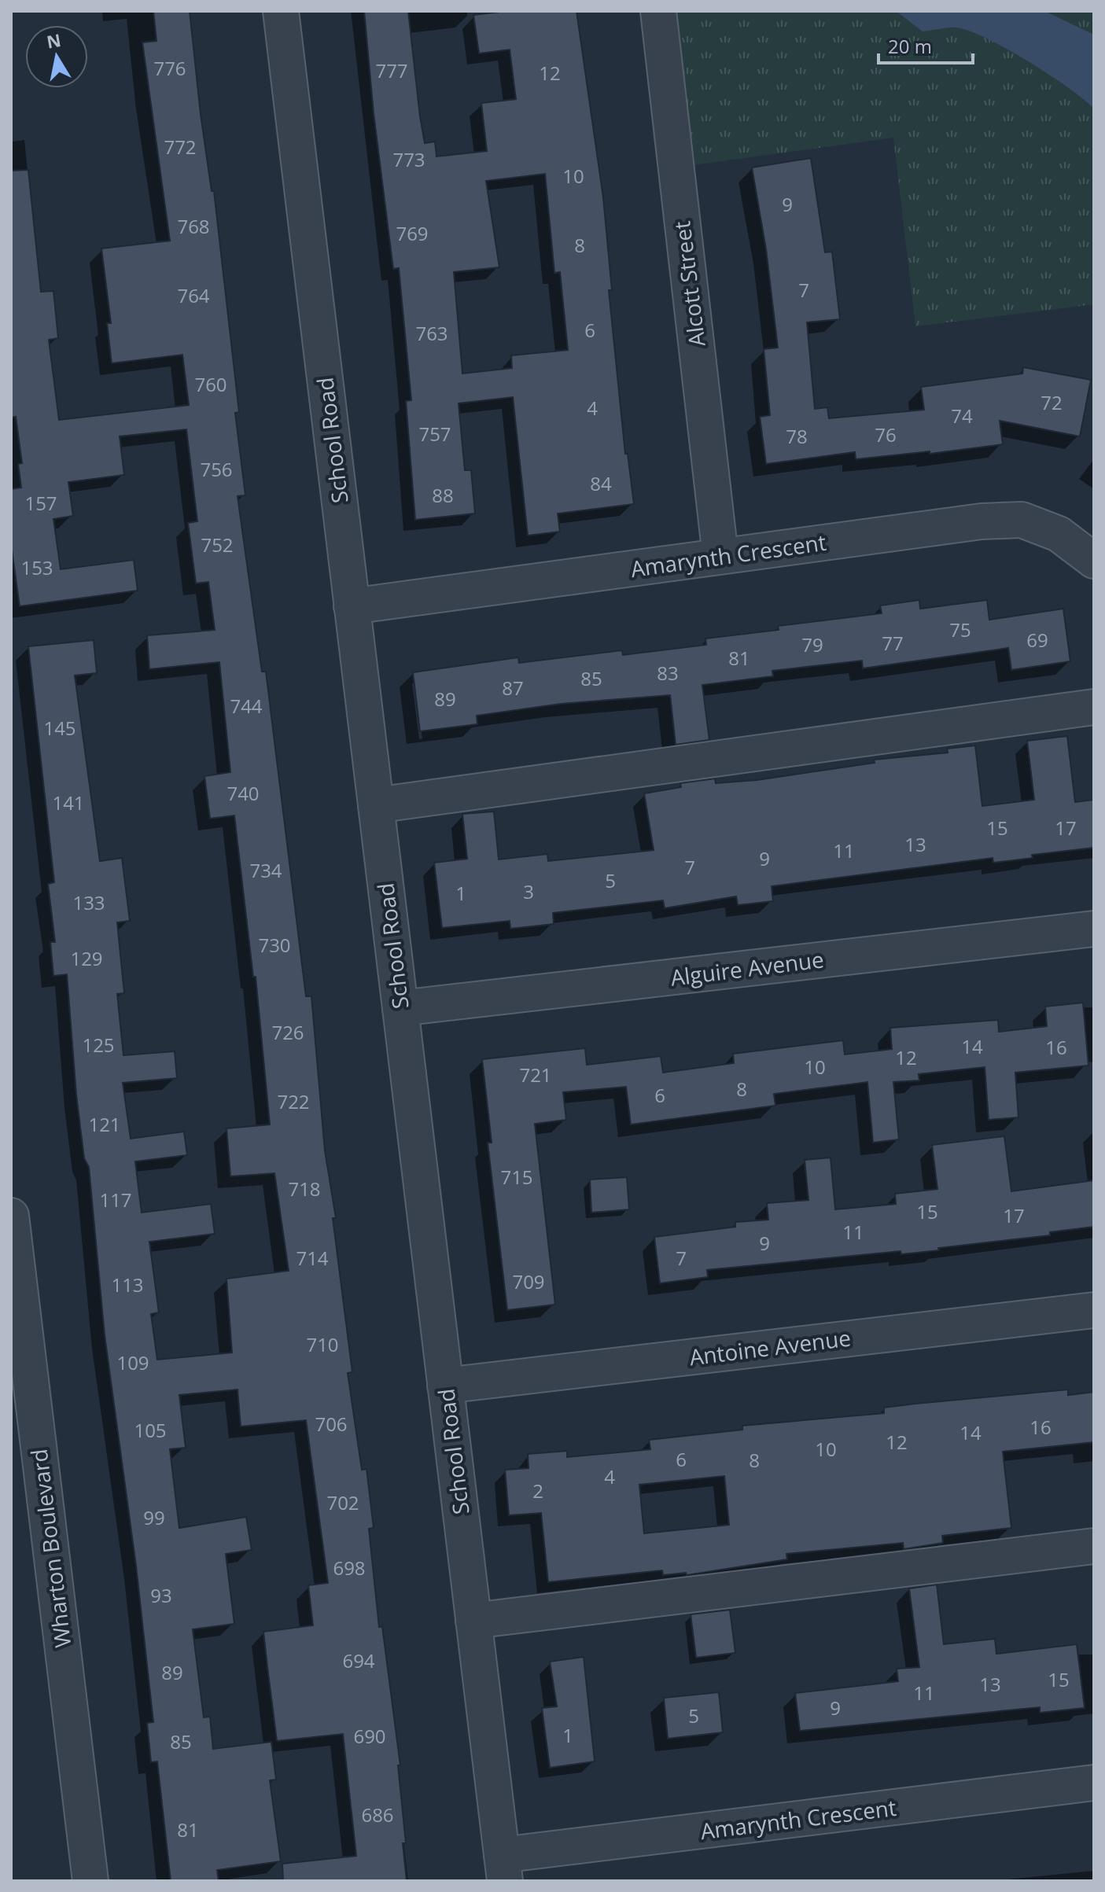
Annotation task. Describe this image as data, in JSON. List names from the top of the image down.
{
  "streets": {
    "street": [
      "Alcott Street",
      "School Road",
      "Amarynth Crescent",
      "Alguire Avenue",
      "Antoine Avenue",
      "Wharton Boulevard"
    ]
  },
  "crossings": [
    ["Alcott Street", "Amarynth Crescent"],
    ["School Road", "Amarynth Crescent"],
    ["School Road", "Alguire Avenue"],
    ["School Road", "Antoine Avenue"]
  ],
  "house_numbers": [
    "776",
    "777",
    "12",
    "772",
    "773",
    "10",
    "9",
    "768",
    "769",
    "8",
    "7",
    "764",
    "6",
    "763",
    "760",
    "72",
    "4",
    "74",
    "757",
    "76",
    "78",
    "756",
    "84",
    "88",
    "157",
    "752",
    "153",
    "75",
    "69",
    "77",
    "79",
    "81",
    "83",
    "85",
    "87",
    "89",
    "744",
    "145",
    "740",
    "141",
    "15",
    "17",
    "13",
    "11",
    "9",
    "7",
    "734",
    "5",
    "3",
    "1",
    "133",
    "730",
    "129",
    "726",
    "125",
    "14",
    "16",
    "12",
    "10",
    "721",
    "8",
    "6",
    "722",
    "121",
    "715",
    "718",
    "117",
    "15",
    "17",
    "11",
    "9",
    "714",
    "7",
    "709",
    "113",
    "710",
    "109",
    "706",
    "16",
    "105",
    "14",
    "12",
    "10",
    "6",
    "8",
    "4",
    "2",
    "702",
    "99",
    "698",
    "93",
    "694",
    "89",
    "15",
    "13",
    "11",
    "9",
    "5",
    "1",
    "690",
    "85",
    "686",
    "81"
  ],
  "scale_bar": "20 m",
  "north": "top"
}
